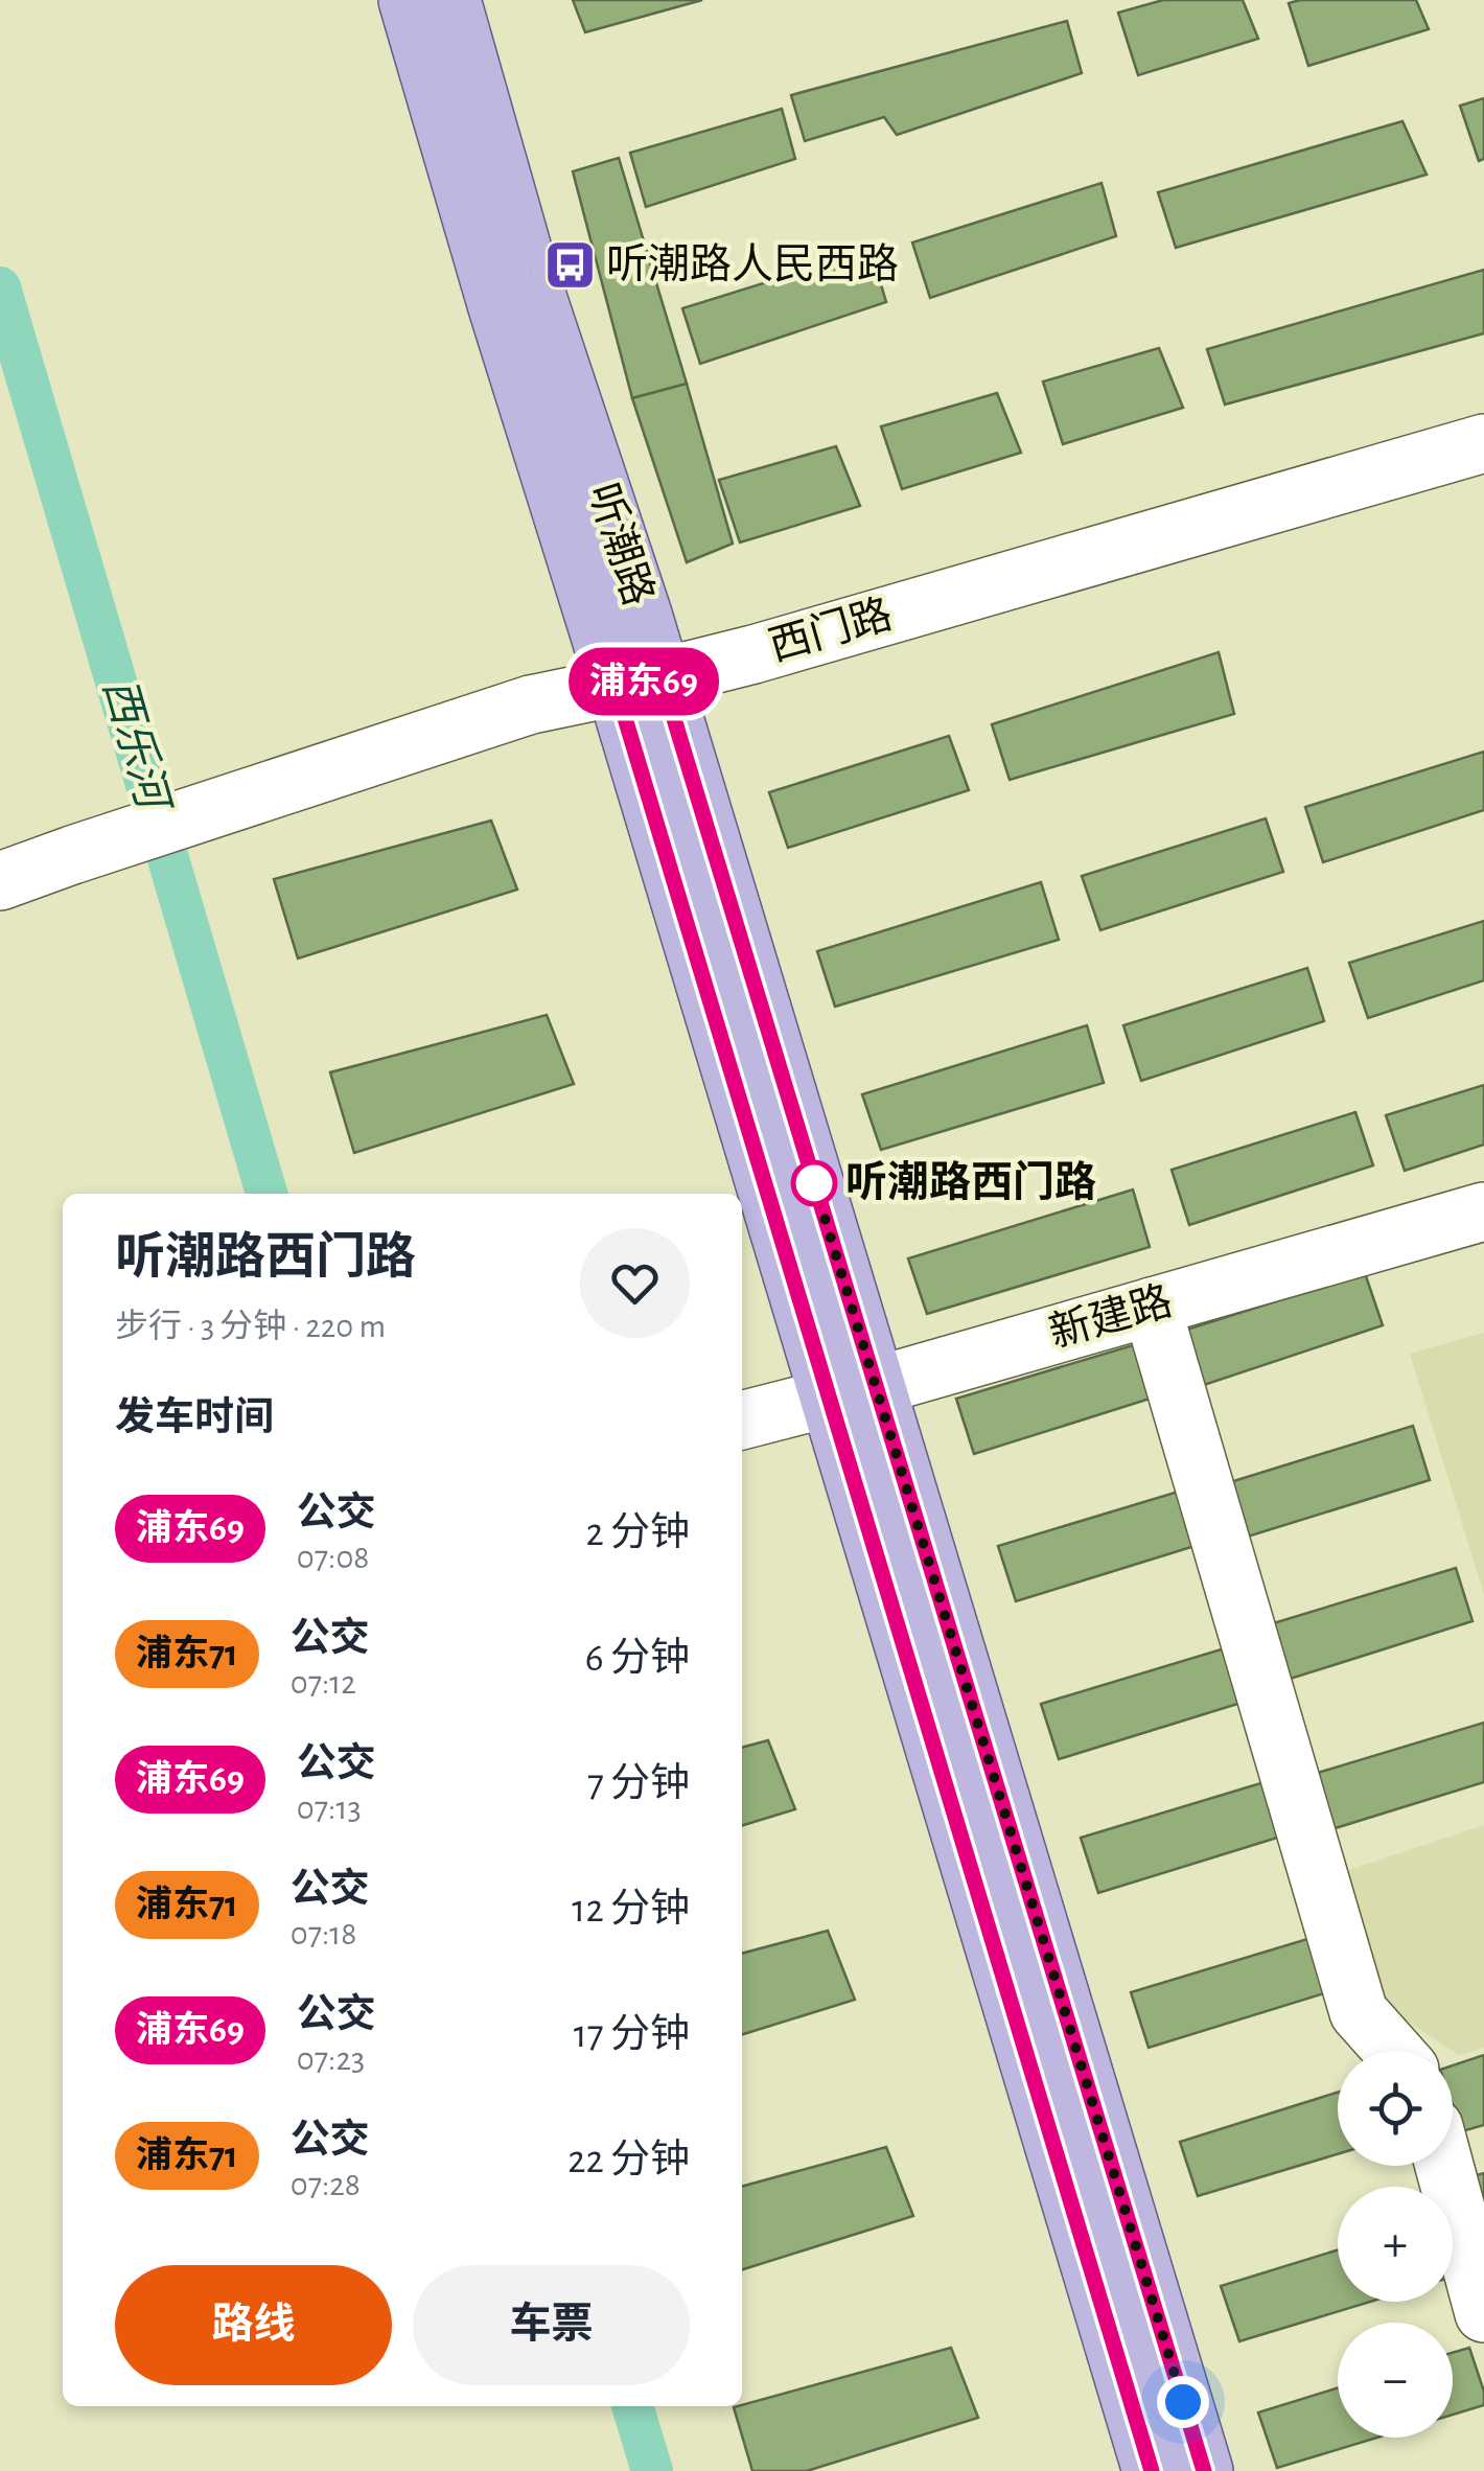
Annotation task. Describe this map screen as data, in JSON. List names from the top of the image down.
{
  "streets": {
    "main road": ["听潮路"],
    "street": ["西门路", "新建路"]
  },
  "crossings": [
    ["听潮路", "西门路"],
    ["听潮路", "新建路"]
  ],
  "water": ["西乐河"],
  "places": {
    "bus stop": ["听潮路人民西路"],
    "other": ["听潮路西门路"]
  },
  "lines": ["bus line 浦东69"],
  "page": {
    "on_map": "浦东69",
    "heading": [
      ["听潮路西门路", "步行 · 3 分钟 · 220 m"],
      "发车时间"
    ],
    "list": [
      {
        "mark": "浦东69",
        "name": "公交",
        "note": "07:08",
        "value": "2 分钟"
      },
      {
        "mark": "浦东71",
        "name": "公交",
        "note": "07:12",
        "value": "6 分钟"
      },
      {
        "mark": "浦东69",
        "name": "公交",
        "note": "07:13",
        "value": "7 分钟"
      },
      {
        "mark": "浦东71",
        "name": "公交",
        "note": "07:18",
        "value": "12 分钟"
      },
      {
        "mark": "浦东69",
        "name": "公交",
        "note": "07:23",
        "value": "17 分钟"
      },
      {
        "mark": "浦东71",
        "name": "公交",
        "note": "07:28",
        "value": "22 分钟"
      }
    ],
    "map_buttons": ["+", "−"],
    "buttons": ["路线", "车票"]
  }
}
